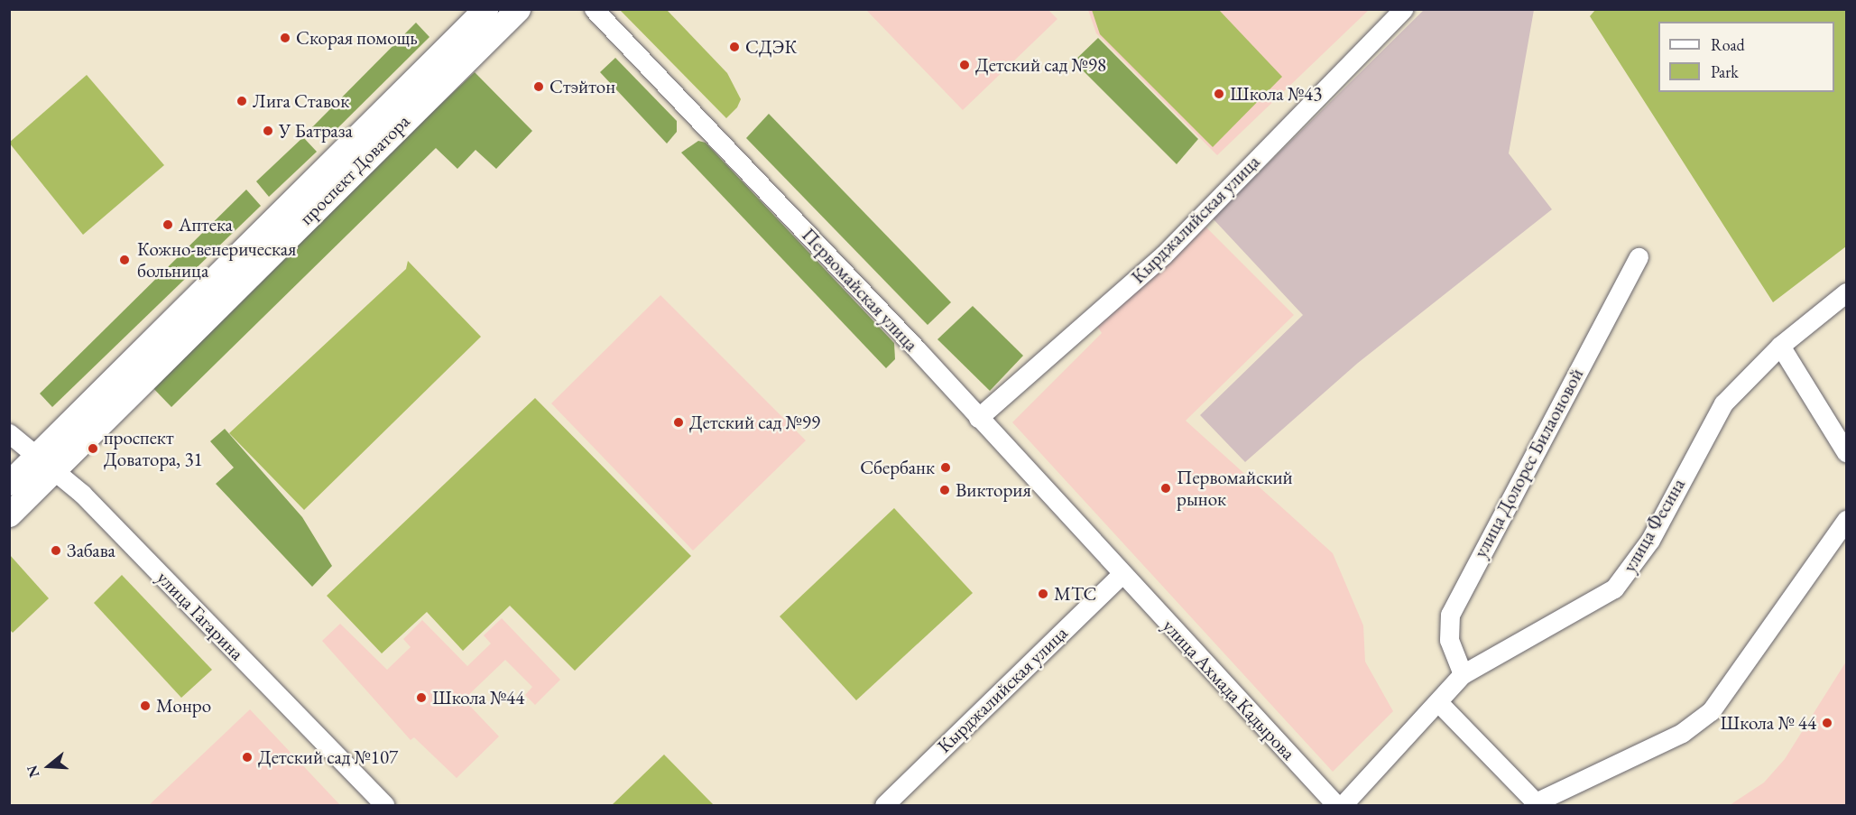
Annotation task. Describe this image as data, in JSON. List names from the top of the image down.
{
  "streets": {
    "main road": ["проспект Доватора"],
    "street": [
      "Кырджалийская улица",
      "Первомайская улица",
      "улица Долорес Билаоновой",
      "улица Фесина",
      "улица Гагарина",
      "улица Ахмада Кадырова"
    ]
  },
  "crossings": [
    ["проспект Доватора", "улица Гагарина"],
    ["Кырджалийская улица", "Первомайская улица"],
    ["Кырджалийская улица", "улица Ахмада Кадырова"],
    ["Первомайская улица", "улица Ахмада Кадырова"],
    ["улица Долорес Билаоновой", "улица Фесина"]
  ],
  "places": [
    "Скорая помощь",
    "СДЭК",
    "Детский сад №98",
    "Стэйтон",
    "Школа №43",
    "Лига Ставок",
    "У Батраза",
    "Аптека",
    "Кожно-венерическая больница",
    "Детский сад №99",
    "проспект Доватора, 31",
    "Сбербанк",
    "Первомайский рынок",
    "Виктория",
    "Забава",
    "МТС",
    "Школа №44",
    "Монро",
    "Школа № 44",
    "Детский сад №107"
  ],
  "legend": ["Road", "Park"],
  "north": "left"
}
